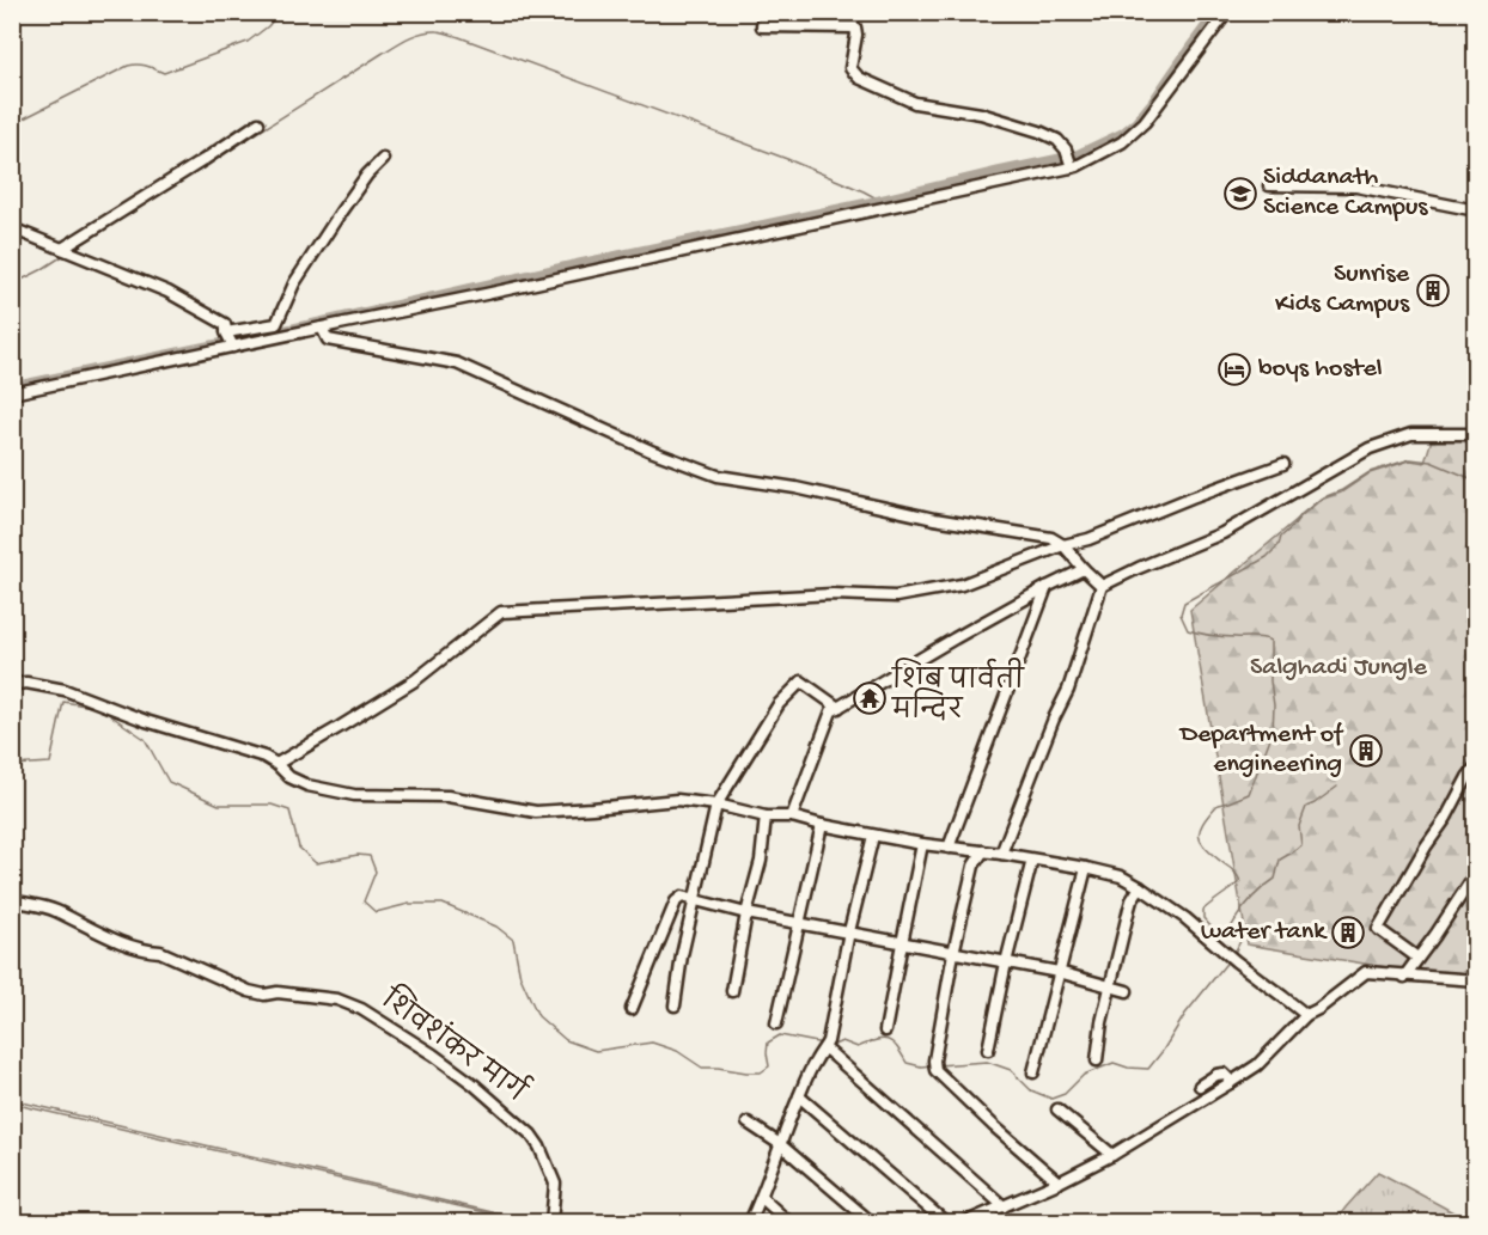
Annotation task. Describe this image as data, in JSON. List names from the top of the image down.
{
  "streets": {
    "street": ["शिवशंकर मार्ग"]
  },
  "parks": ["Salghadi Jungle"],
  "places": {
    "school or university": ["Siddanath Science Campus"],
    "building": ["Sunrise Kids Campus", "Department of engineering", "water tank"],
    "hotel": ["boys hostel"],
    "temple": ["शिब पार्वती मन्दिर"]
  }
}
